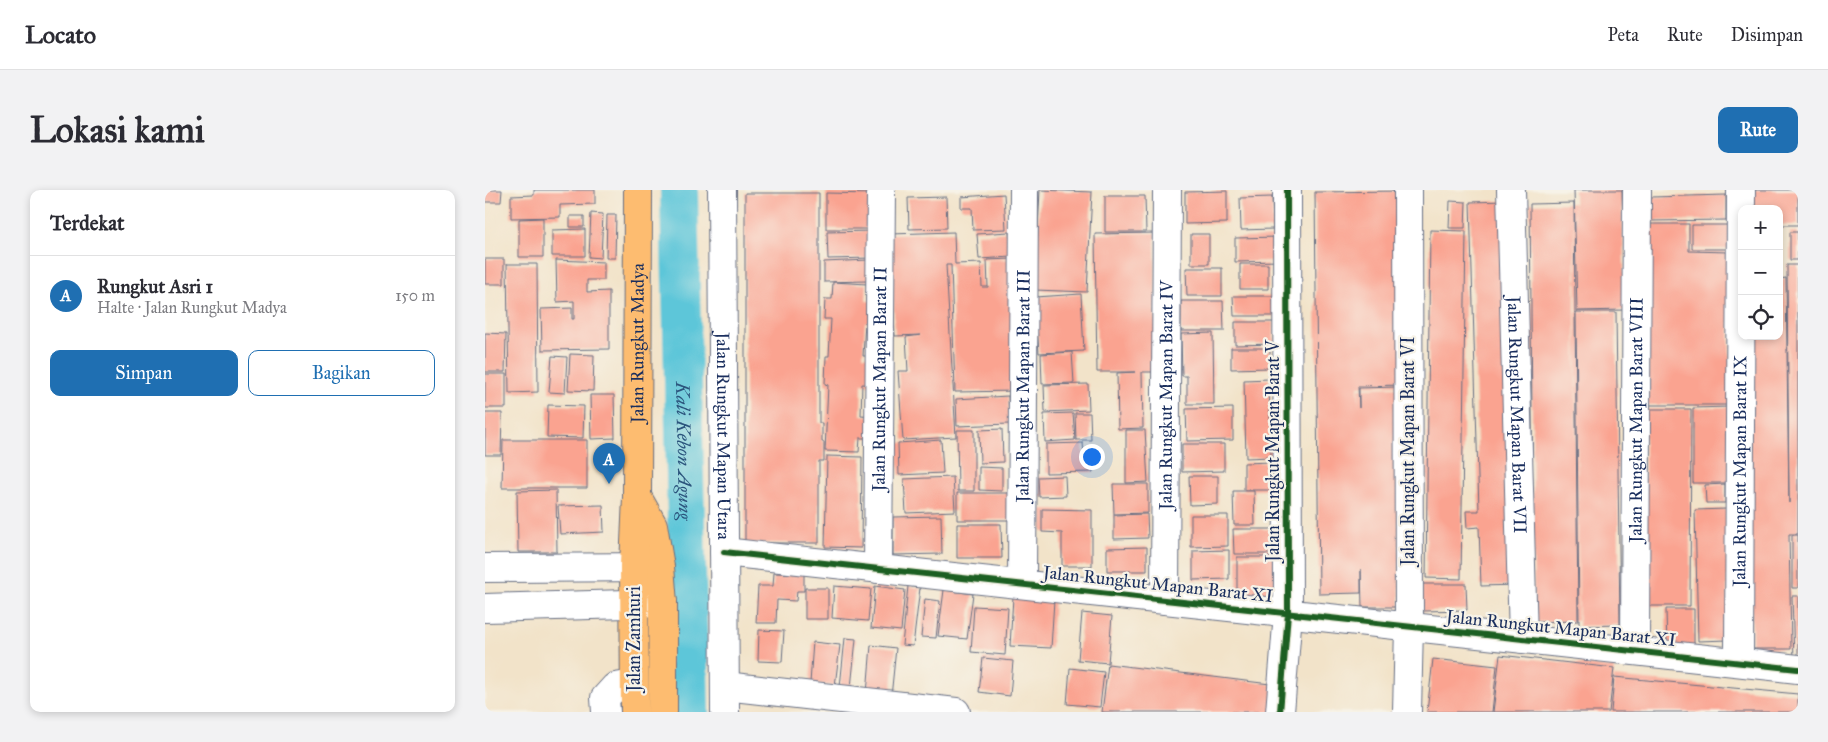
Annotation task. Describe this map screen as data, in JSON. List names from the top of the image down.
{
  "streets": {
    "main road": ["Jalan Rungkut Madya", "Jalan Zamhuri"],
    "street": [
      "Jalan Rungkut Mapan Barat II",
      "Jalan Rungkut Mapan Barat III",
      "Jalan Rungkut Mapan Barat IV",
      "Jalan Rungkut Mapan Barat VII",
      "Jalan Rungkut Mapan Barat VIII",
      "Jalan Rungkut Mapan Utara",
      "Jalan Rungkut Mapan Barat V",
      "Jalan Rungkut Mapan Barat VI",
      "Jalan Rungkut Mapan Barat IX",
      "Jalan Rungkut Mapan Barat XI"
    ]
  },
  "crossings": [
    ["Jalan Rungkut Madya", "Jalan Zamhuri"],
    ["Jalan Rungkut Mapan Barat II", "Jalan Rungkut Mapan Barat XI"],
    ["Jalan Rungkut Mapan Barat III", "Jalan Rungkut Mapan Barat XI"],
    ["Jalan Rungkut Mapan Barat IV", "Jalan Rungkut Mapan Barat XI"],
    ["Jalan Rungkut Mapan Barat VII", "Jalan Rungkut Mapan Barat XI"],
    ["Jalan Rungkut Mapan Barat VIII", "Jalan Rungkut Mapan Barat XI"],
    ["Jalan Rungkut Mapan Utara", "Jalan Rungkut Mapan Barat XI"],
    ["Jalan Rungkut Mapan Barat V", "Jalan Rungkut Mapan Barat XI"],
    ["Jalan Rungkut Mapan Barat VI", "Jalan Rungkut Mapan Barat XI"],
    ["Jalan Rungkut Mapan Barat IX", "Jalan Rungkut Mapan Barat XI"]
  ],
  "water": ["Kali Kebon Agung"],
  "page": {
    "header": "Locato",
    "nav": ["Peta", "Rute", "Disimpan"],
    "buttons": [
      "Rute",
      ["Simpan", "Bagikan"]
    ],
    "title": "Lokasi kami",
    "heading": "Terdekat",
    "map_buttons": ["+", "−"],
    "list": [
      {
        "mark": "A",
        "name": "Rungkut Asri 1",
        "note": "Halte · Jalan Rungkut Madya",
        "value": "150 m"
      }
    ],
    "pins": "A"
  }
}
